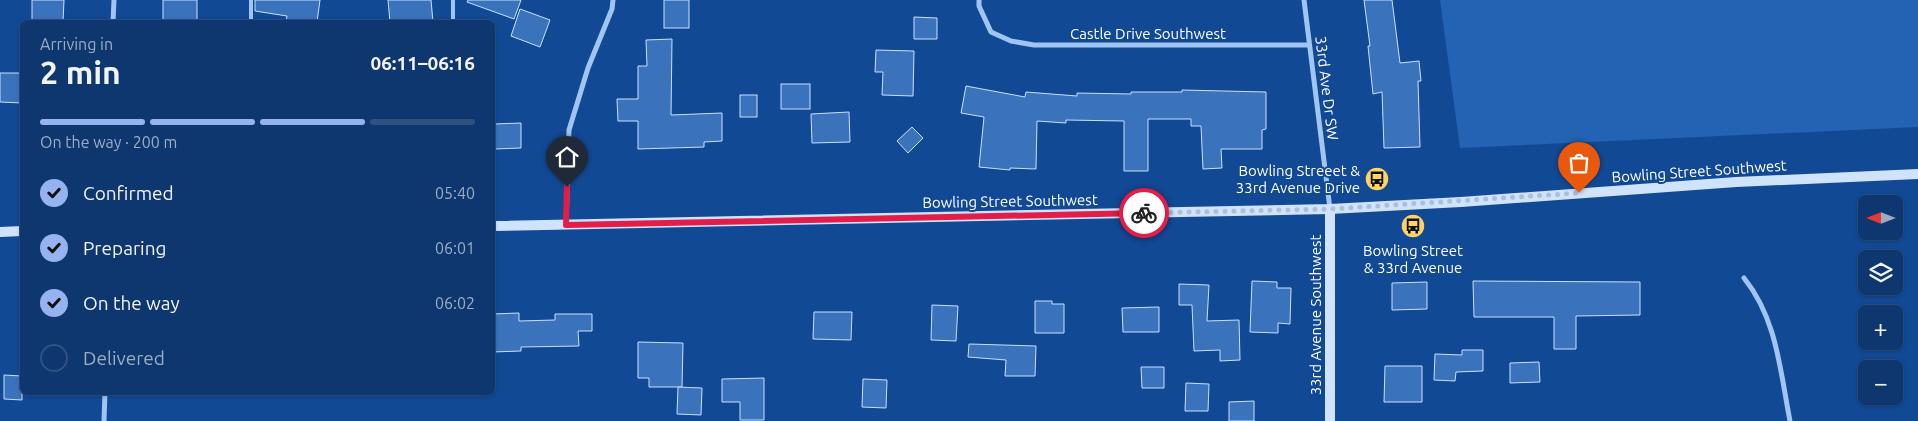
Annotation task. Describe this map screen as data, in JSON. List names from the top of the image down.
{
  "streets": {
    "main road": ["Bowling Street Southwest", "33rd Avenue Southwest"],
    "street": ["Castle Drive Southwest", "33rd Ave Dr SW"]
  },
  "crossings": [
    ["Castle Drive Southwest", "33rd Ave Dr SW"],
    ["33rd Ave Dr SW", "Bowling Street Southwest"],
    ["33rd Ave Dr SW", "33rd Avenue Southwest"],
    ["Bowling Street Southwest", "33rd Avenue Southwest"]
  ],
  "places": {
    "bus stop": ["Bowling Streeet & 33rd Avenue Drive", "Bowling Street & 33rd Avenue"]
  },
  "north": "left",
  "page": {
    "heading": ["2 min", "Arriving in", "06:11–06:16"],
    "bar": "On the way · 200 m",
    "list": [
      ["Confirmed", "05:40"],
      ["Preparing", "06:01"],
      ["On the way", "06:02"],
      "Delivered"
    ],
    "map_buttons": ["+", "−"]
  }
}
